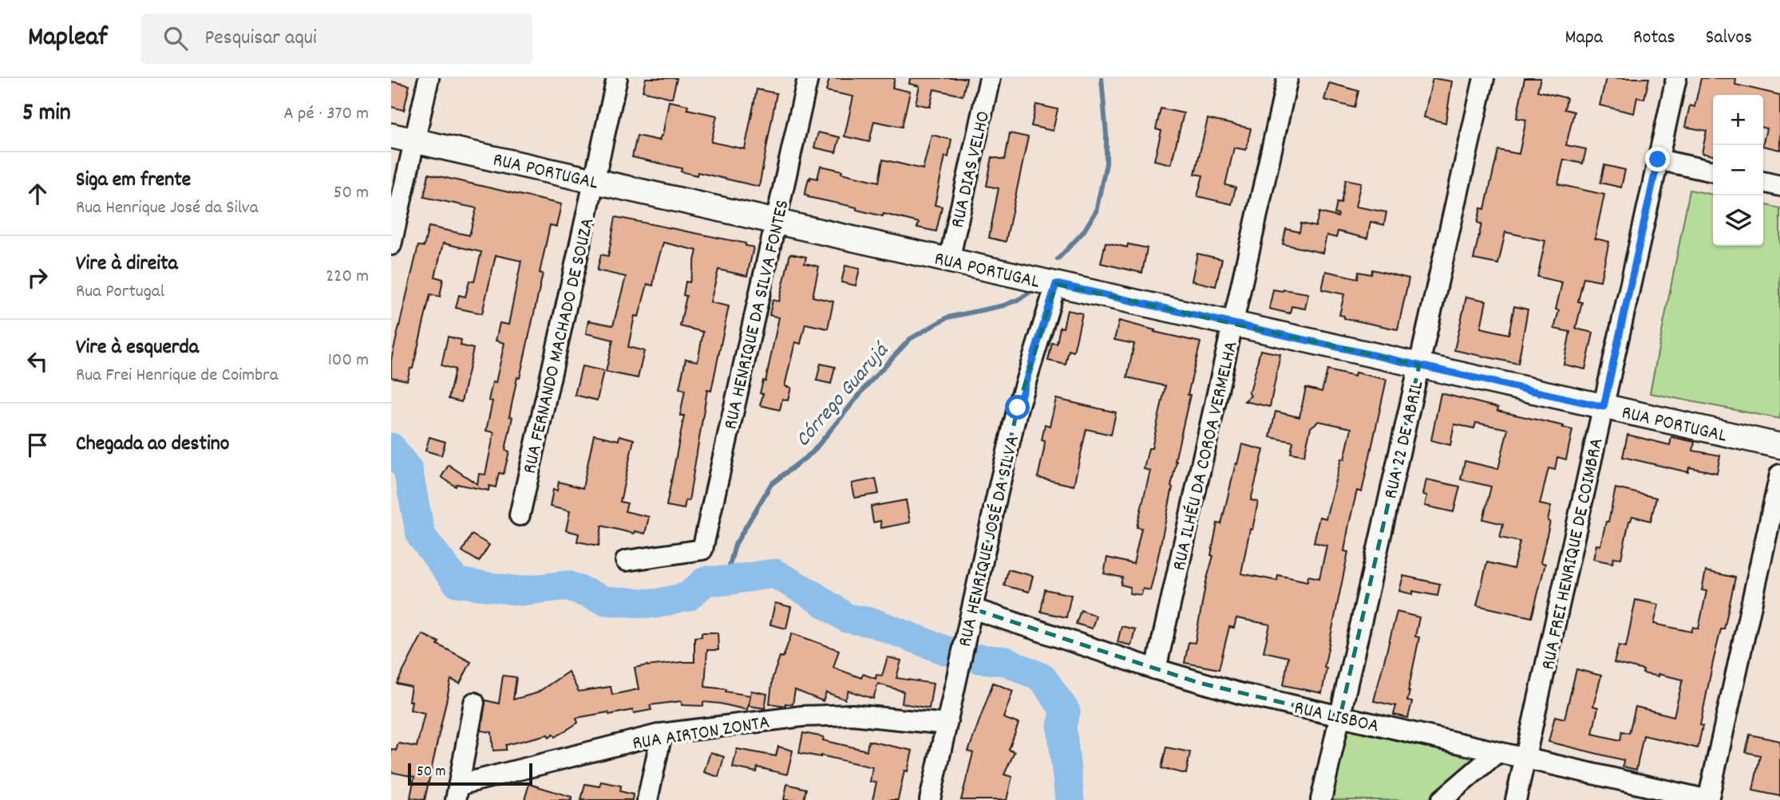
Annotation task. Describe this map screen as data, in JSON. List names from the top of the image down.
{
  "streets": {
    "street": [
      "RUA DIAS VELHO",
      "RUA PORTUGAL",
      "RUA HENRIQUE DA SILVA FONTES",
      "RUA FERNANDO MACHADO DE SOUZA",
      "RUA 22 DE ABRIL",
      "RUA ILHÉU DA COROA VERMELHA",
      "RUA HENRIQUE JOSÉ DA SILVA",
      "RUA FREI HENRIQUE DE COIMBRA",
      "RUA LISBOA",
      "RUA AIRTON ZONTA"
    ]
  },
  "crossings": [
    ["RUA DIAS VELHO", "RUA PORTUGAL"],
    ["RUA PORTUGAL", "RUA HENRIQUE DA SILVA FONTES"],
    ["RUA PORTUGAL", "RUA FERNANDO MACHADO DE SOUZA"],
    ["RUA PORTUGAL", "RUA 22 DE ABRIL"],
    ["RUA PORTUGAL", "RUA ILHÉU DA COROA VERMELHA"],
    ["RUA PORTUGAL", "RUA HENRIQUE JOSÉ DA SILVA"],
    ["RUA PORTUGAL", "RUA FREI HENRIQUE DE COIMBRA"],
    ["RUA 22 DE ABRIL", "RUA LISBOA"],
    ["RUA ILHÉU DA COROA VERMELHA", "RUA LISBOA"],
    ["RUA HENRIQUE JOSÉ DA SILVA", "RUA LISBOA"],
    ["RUA HENRIQUE JOSÉ DA SILVA", "RUA AIRTON ZONTA"],
    ["RUA FREI HENRIQUE DE COIMBRA", "RUA LISBOA"]
  ],
  "water": ["Córrego Guarujá"],
  "scale_bar": "50 m",
  "page": {
    "header": "Mapleaf",
    "search": "Pesquisar aqui",
    "nav": ["Mapa", "Rotas", "Salvos"],
    "heading": ["5 min", "A pé · 370 m"],
    "map_buttons": ["+", "−"],
    "list": [
      ["Siga em frente", "Rua Henrique José da Silva", "50 m"],
      ["Vire à direita", "Rua Portugal", "220 m"],
      ["Vire à esquerda", "Rua Frei Henrique de Coimbra", "100 m"],
      "Chegada ao destino"
    ],
    "scale": "50 m"
  }
}
